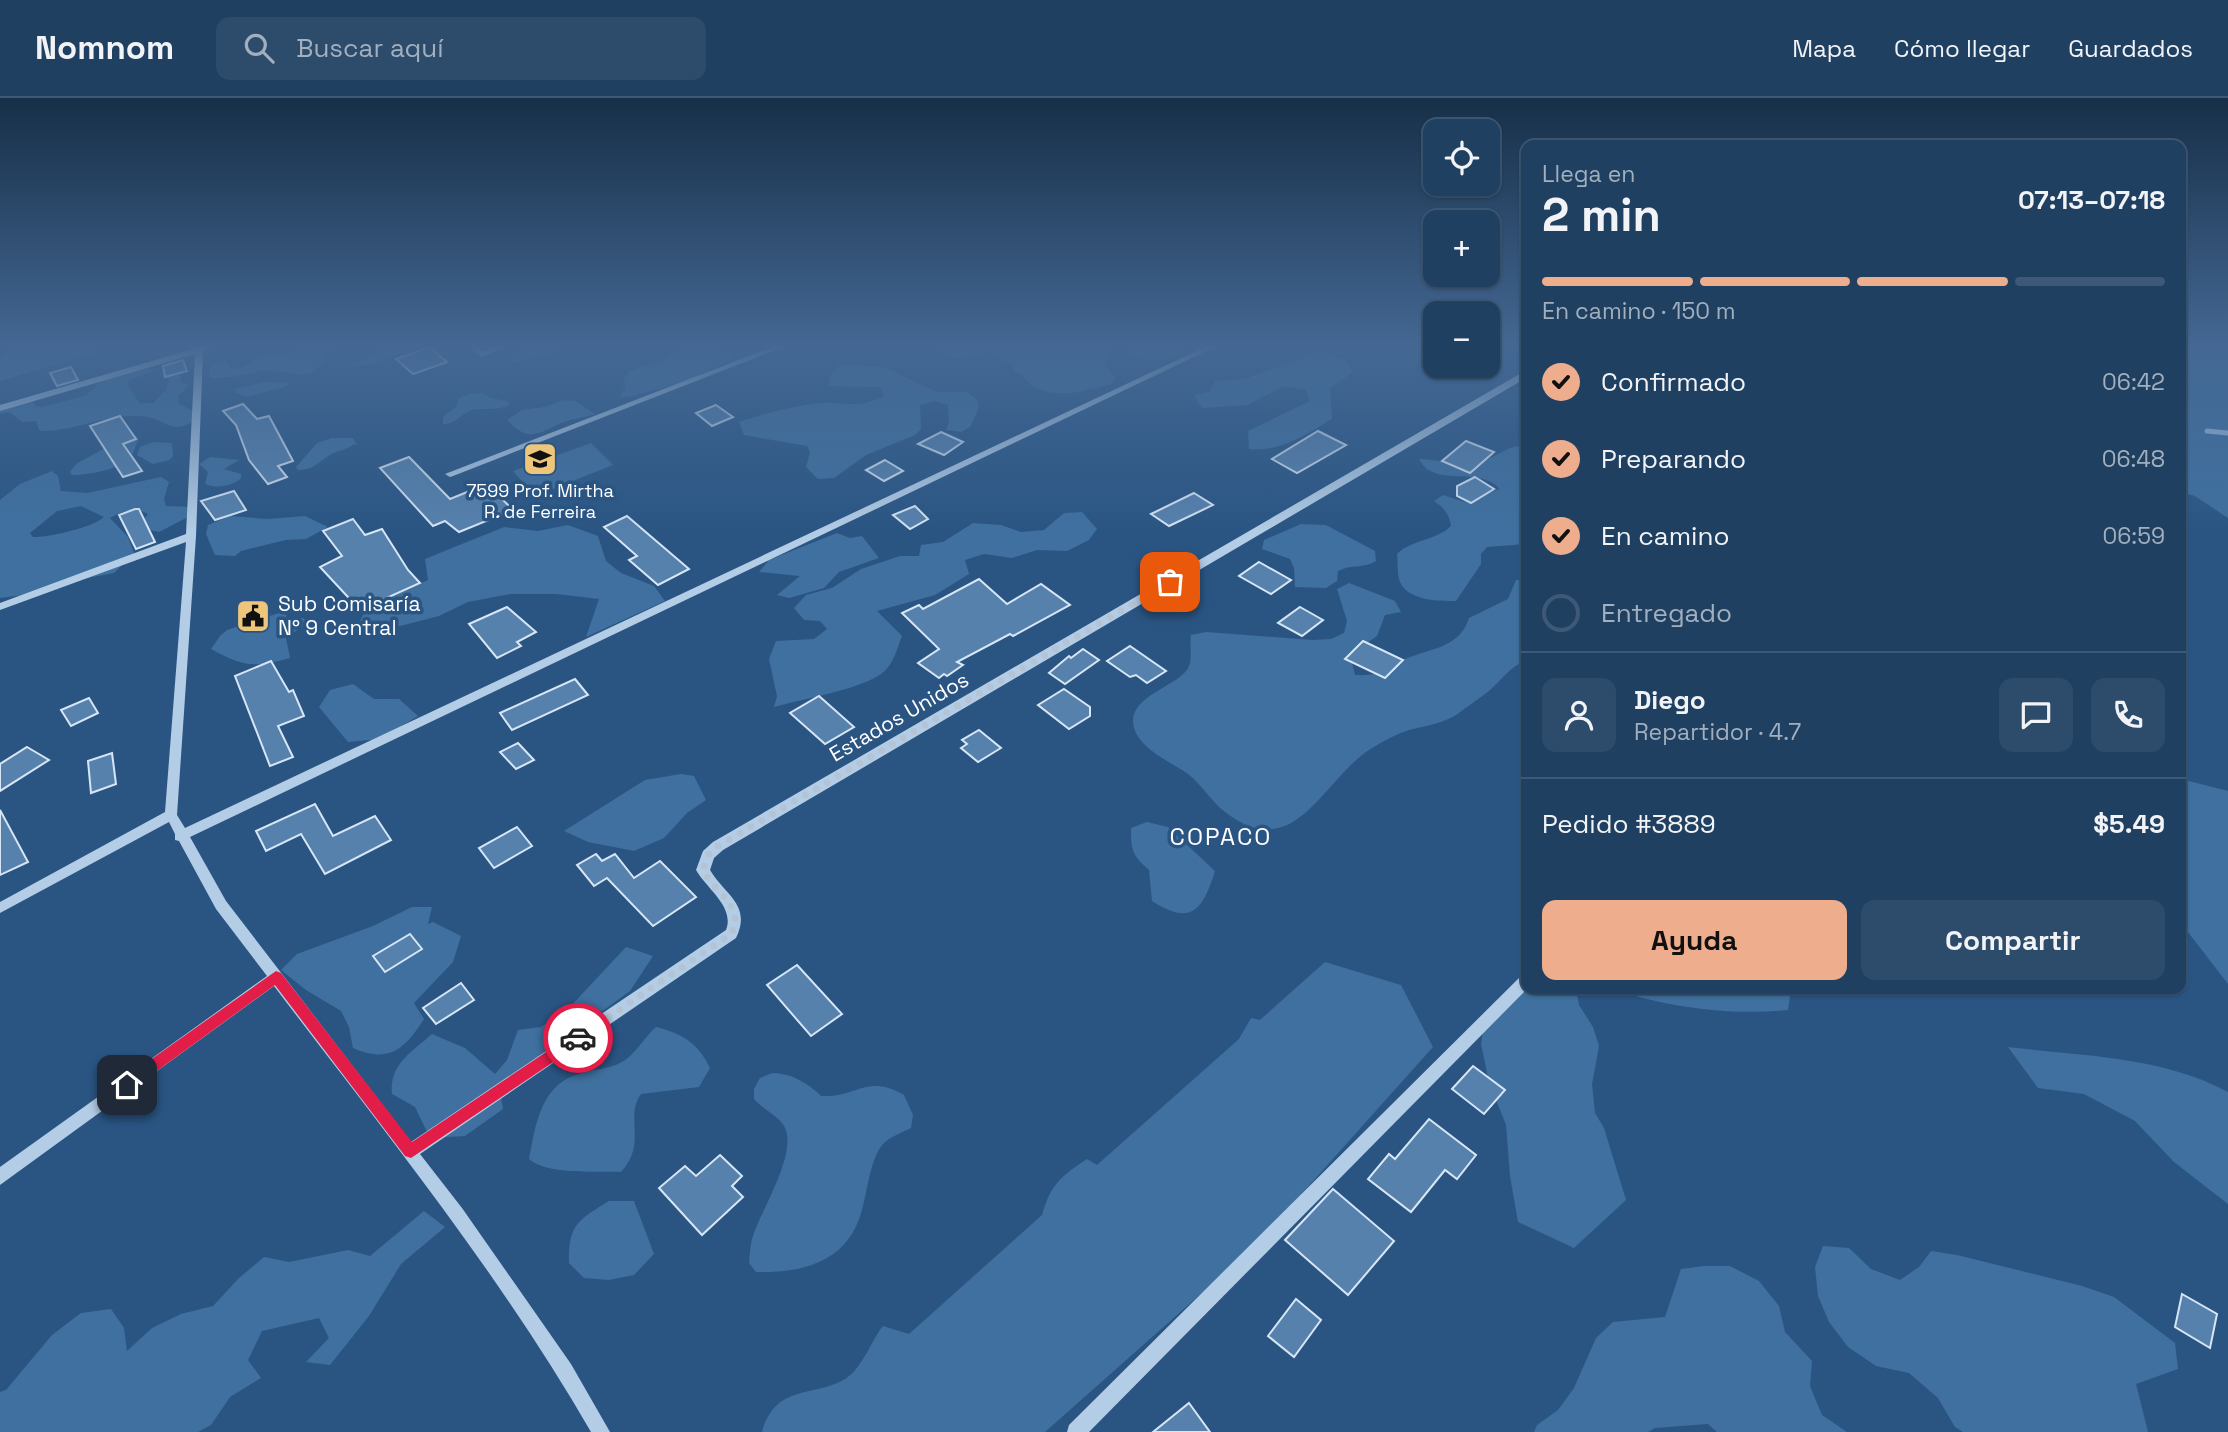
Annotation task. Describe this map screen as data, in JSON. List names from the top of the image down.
{
  "streets": {
    "street": ["Estados Unidos"]
  },
  "districts": ["COPACO"],
  "places": {
    "school or university": ["7599 Prof. Mirtha R. de Ferreira"],
    "public building": ["Sub Comisaría N° 9 Central"]
  },
  "page": {
    "header": "Nomnom",
    "search": "Buscar aquí",
    "nav": ["Mapa", "Cómo llegar", "Guardados"],
    "map_buttons": ["+", "−"],
    "heading": ["2 min", "Llega en", "07:13–07:18"],
    "panel": [
      "Diego",
      "Repartidor · 4.7",
      "Pedido #3889",
      "$5.49"
    ],
    "bar": "En camino · 150 m",
    "list": [
      ["Confirmado", "06:42"],
      ["Preparando", "06:48"],
      ["En camino", "06:59"],
      "Entregado"
    ],
    "buttons": ["Ayuda", "Compartir"]
  }
}
